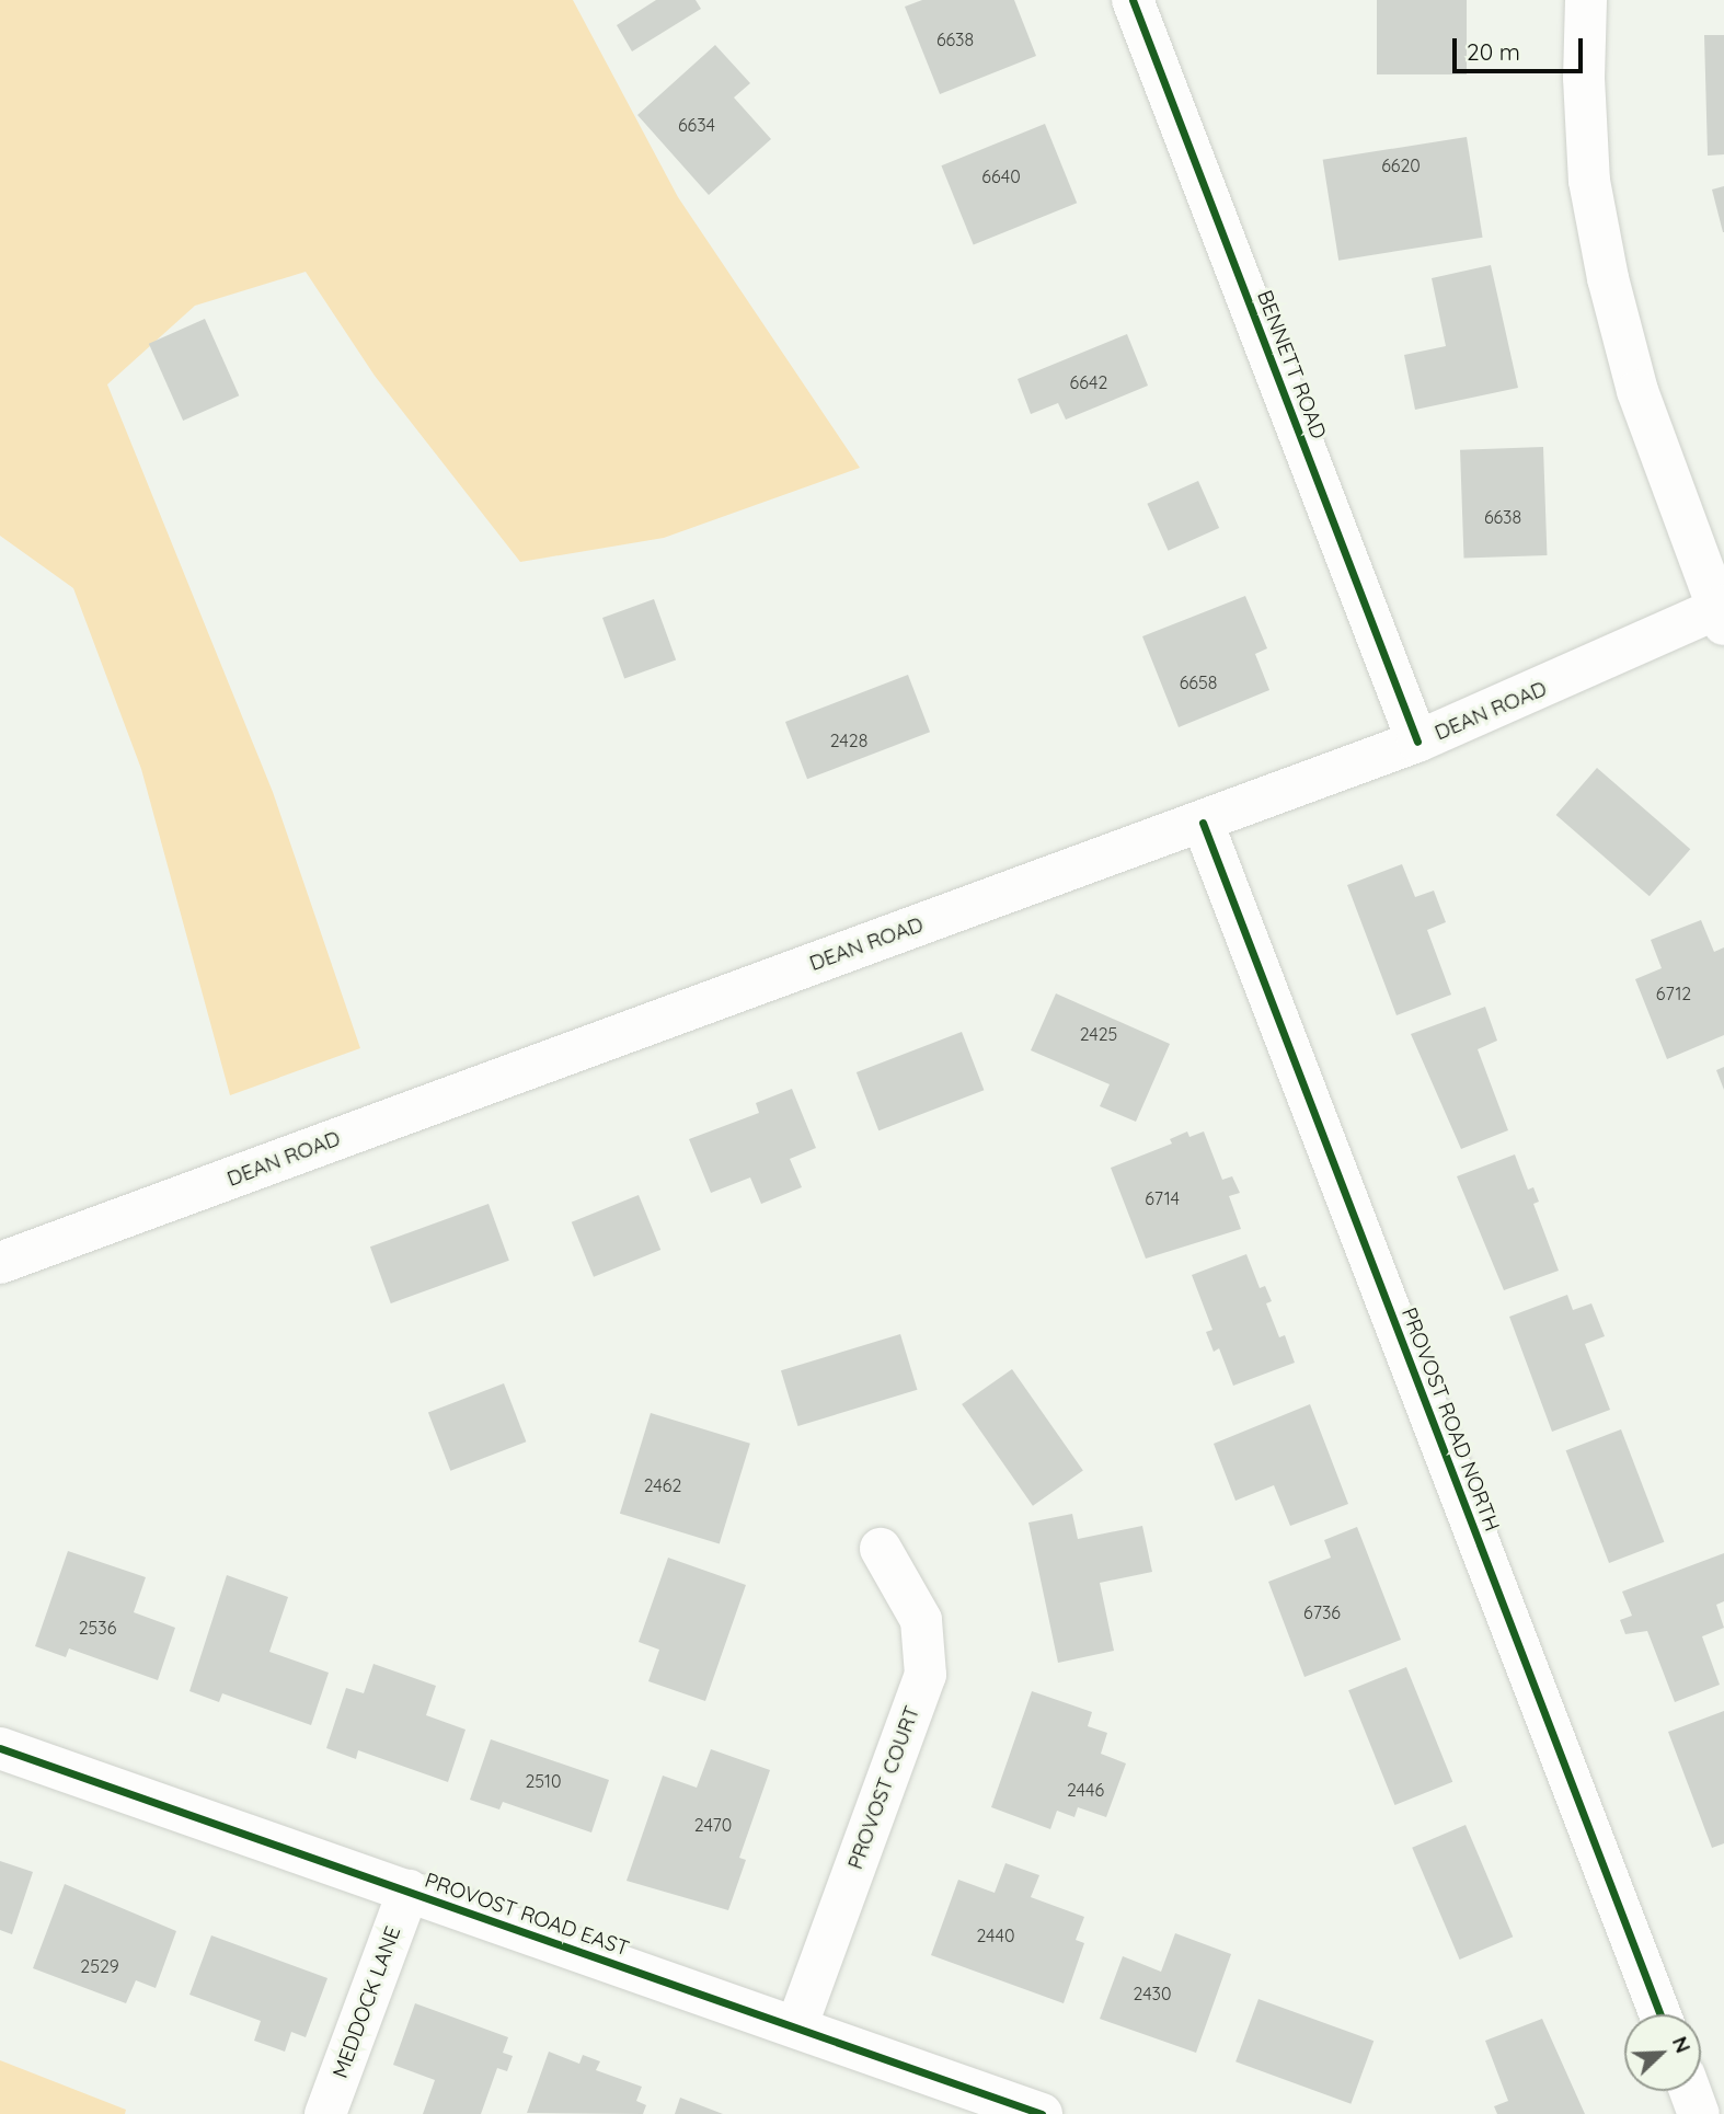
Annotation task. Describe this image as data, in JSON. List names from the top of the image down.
{
  "streets": {
    "street": [
      "BENNETT ROAD",
      "DEAN ROAD",
      "PROVOST ROAD NORTH",
      "PROVOST COURT",
      "PROVOST ROAD EAST",
      "MEDDOCK LANE"
    ]
  },
  "crossings": [
    ["BENNETT ROAD", "DEAN ROAD"],
    ["DEAN ROAD", "PROVOST ROAD NORTH"],
    ["PROVOST COURT", "PROVOST ROAD EAST"],
    ["PROVOST ROAD EAST", "MEDDOCK LANE"]
  ],
  "house_numbers": [
    "6638",
    "6634",
    "6620",
    "6640",
    "6642",
    "6638",
    "6658",
    "2428",
    "6712",
    "2425",
    "6714",
    "2462",
    "6736",
    "2536",
    "2510",
    "2446",
    "2470",
    "2440",
    "2529",
    "2430"
  ],
  "scale_bar": "20 m",
  "north": "top right"
}
